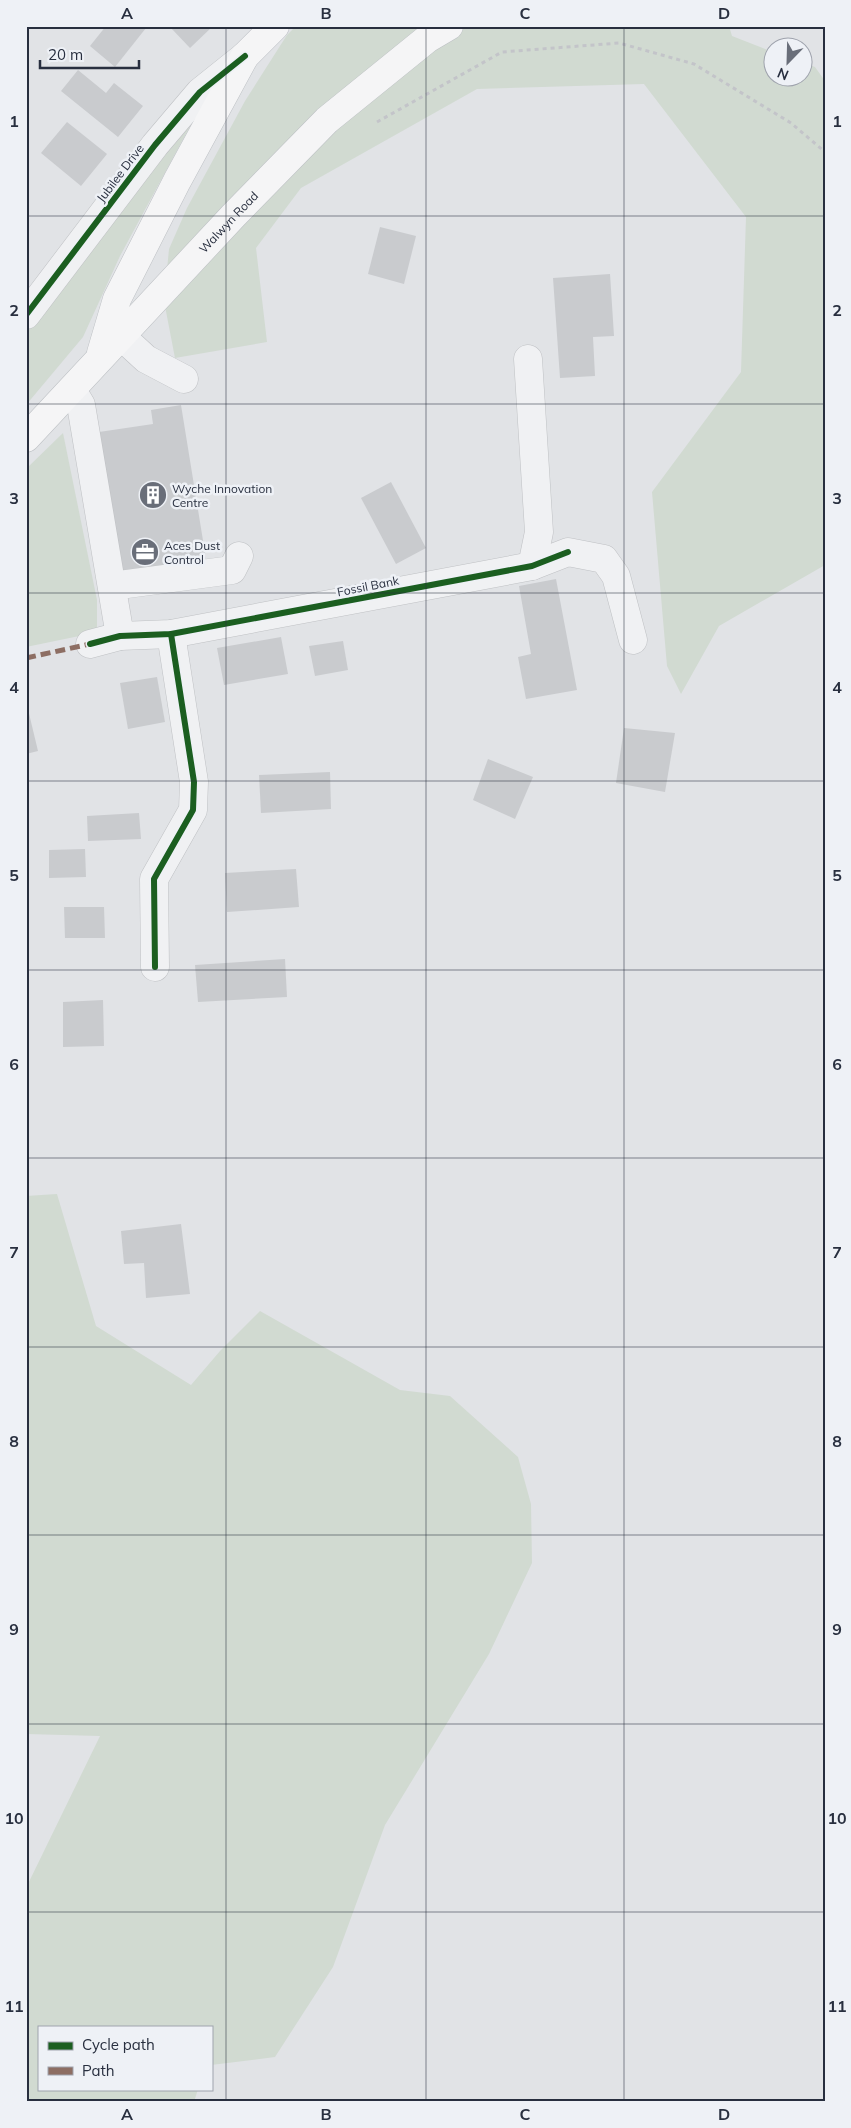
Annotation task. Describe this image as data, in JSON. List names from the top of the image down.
{
  "streets": {
    "main road": ["Jubilee Drive", "Walwyn Road"],
    "street": ["Fossil Bank"]
  },
  "crossings": [
    ["Jubilee Drive", "Walwyn Road"]
  ],
  "places": {
    "building": ["Wyche Innovation Centre"],
    "office": ["Aces Dust Control"]
  },
  "legend": ["Cycle path", "Path"],
  "scale_bar": "20 m",
  "north": "bottom left",
  "grid": {
    "columns": [
      "A",
      "B",
      "C",
      "D"
    ],
    "rows": [
      "1",
      "2",
      "3",
      "4",
      "5",
      "6",
      "7",
      "8",
      "9",
      "10",
      "11"
    ]
  }
}
